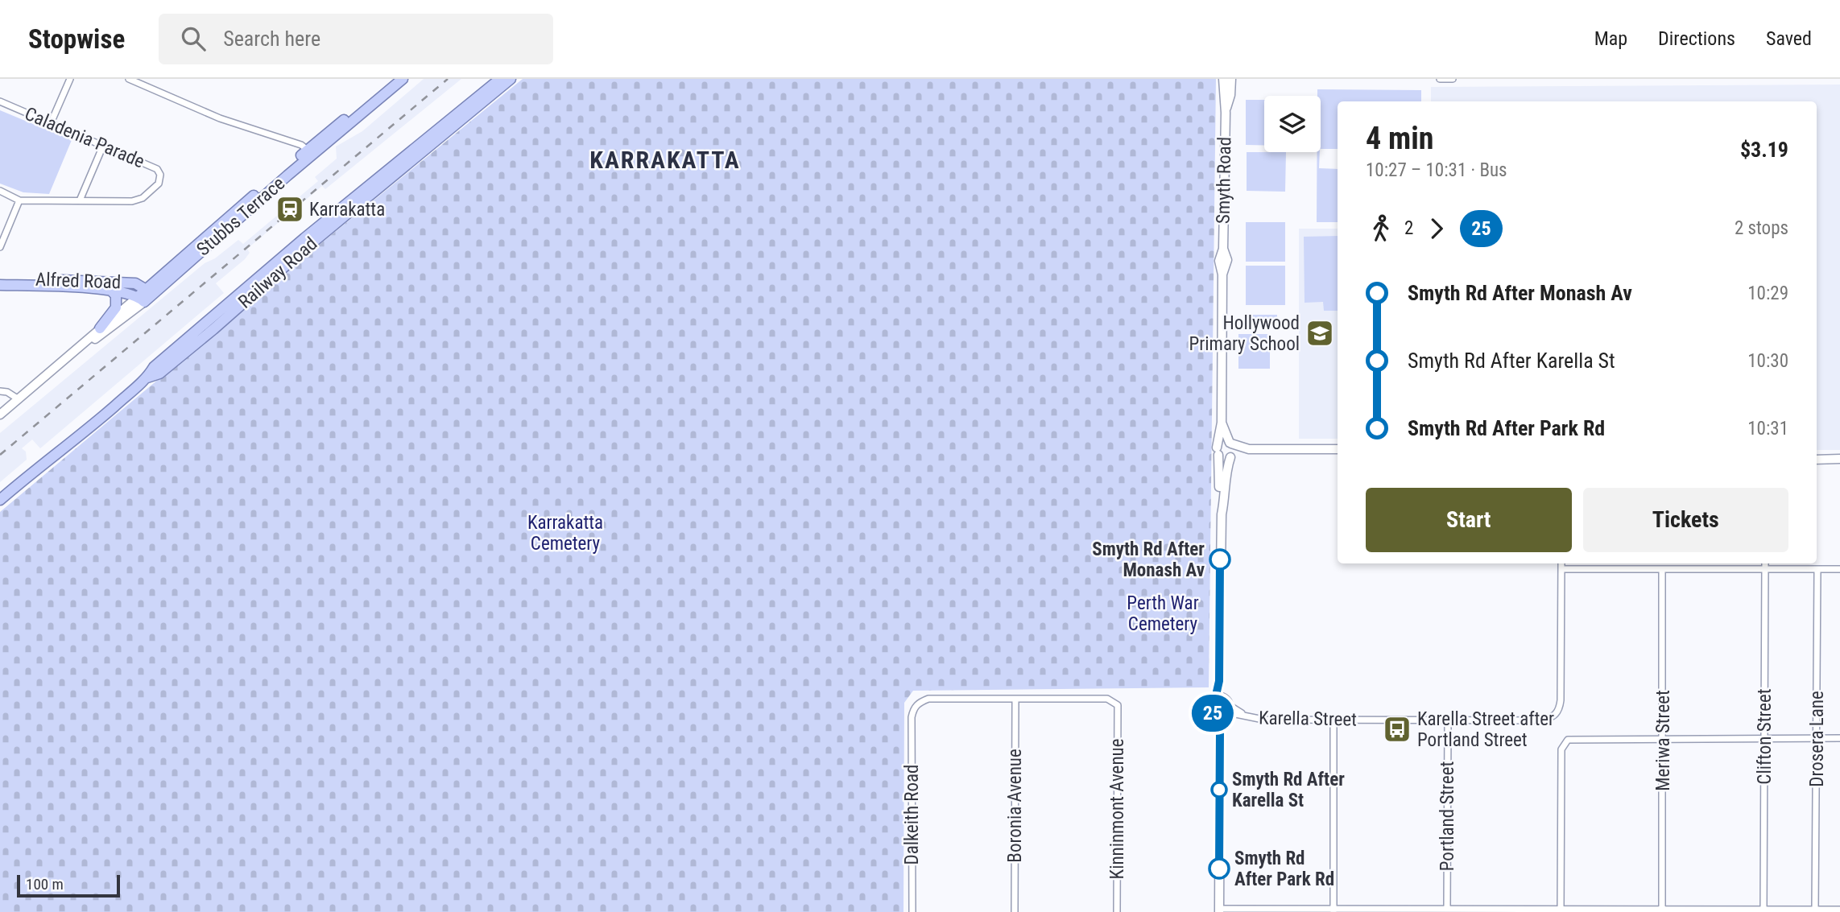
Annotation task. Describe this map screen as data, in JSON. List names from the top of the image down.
{
  "streets": {
    "main road": ["Stubbs Terrace", "Railway Road", "Alfred Road"],
    "street": [
      "Caladenia Parade",
      "Smyth Road",
      "Karella Street",
      "Clifton Street",
      "Drosera Lane",
      "Meriwa Street",
      "Boronia Avenue",
      "Kinninmont Avenue",
      "Dalkeith Road",
      "Portland Street"
    ]
  },
  "crossings": [
    ["Smyth Road", "Karella Street"],
    ["Stubbs Terrace", "Alfred Road"],
    ["Karella Street", "Portland Street"],
    ["Boronia Avenue", "Kinninmont Avenue"],
    ["Boronia Avenue", "Dalkeith Road"],
    ["Kinninmont Avenue", "Dalkeith Road"]
  ],
  "districts": ["KARRAKATTA"],
  "parks": ["Karrakatta Cemetery", "Perth War Cemetery"],
  "places": {
    "station": ["Karrakatta"],
    "school or university": ["Hollywood Primary School"],
    "other": ["Smyth Rd After Monash Av", "Smyth Rd After Karella St", "Smyth Rd After Park Rd"],
    "bus stop": ["Karella Street after Portland Street"]
  },
  "lines": ["bus line 25"],
  "scale_bar": "100 m",
  "page": {
    "header": "Stopwise",
    "search": "Search here",
    "nav": ["Map", "Directions", "Saved"],
    "on_map": "25",
    "heading": ["4 min", "10:27 – 10:31 · Bus", "$3.19"],
    "legs": ["2", "25", "2 stops"],
    "list": [
      {
        "name": "Smyth Rd After Monash Av",
        "value": "10:29"
      },
      {
        "name": "Smyth Rd After Karella St",
        "value": "10:30"
      },
      {
        "name": "Smyth Rd After Park Rd",
        "value": "10:31"
      }
    ],
    "buttons": ["Start", "Tickets"],
    "scale": "100 m"
  }
}
